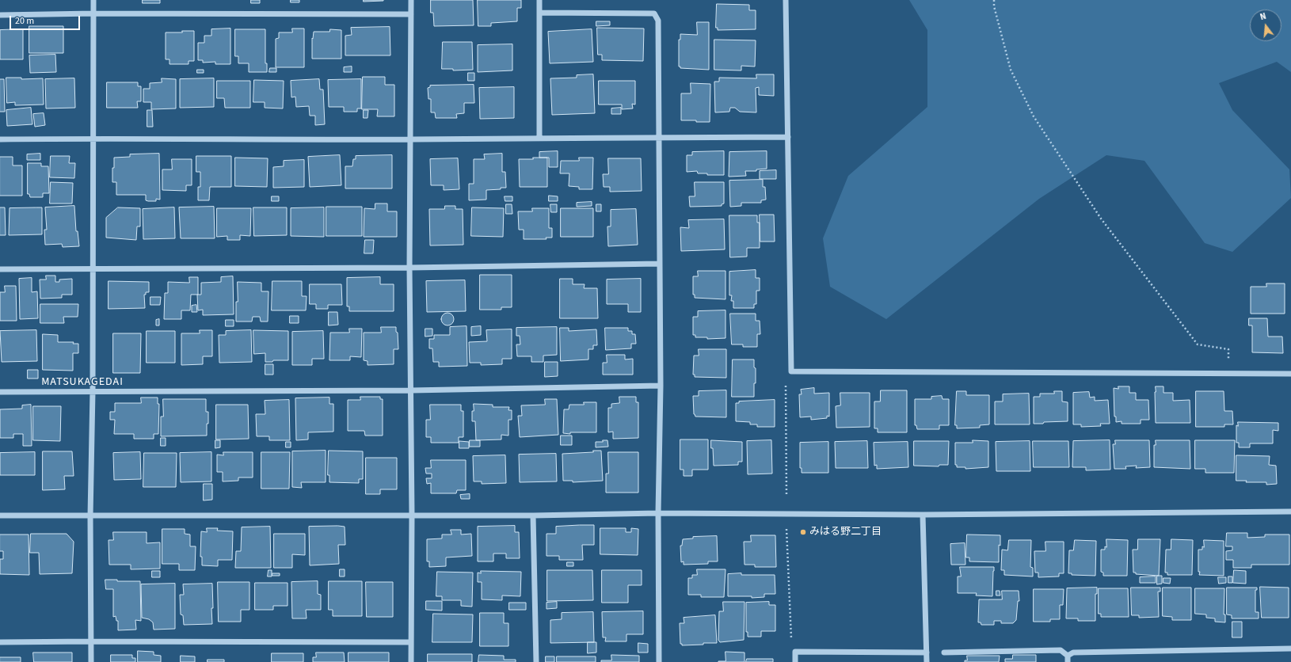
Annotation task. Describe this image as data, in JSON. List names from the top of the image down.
{
  "districts": ["MATSUKAGEDAI"],
  "places": ["みはる野二丁目"],
  "scale_bar": "20 m",
  "north": "top"
}
